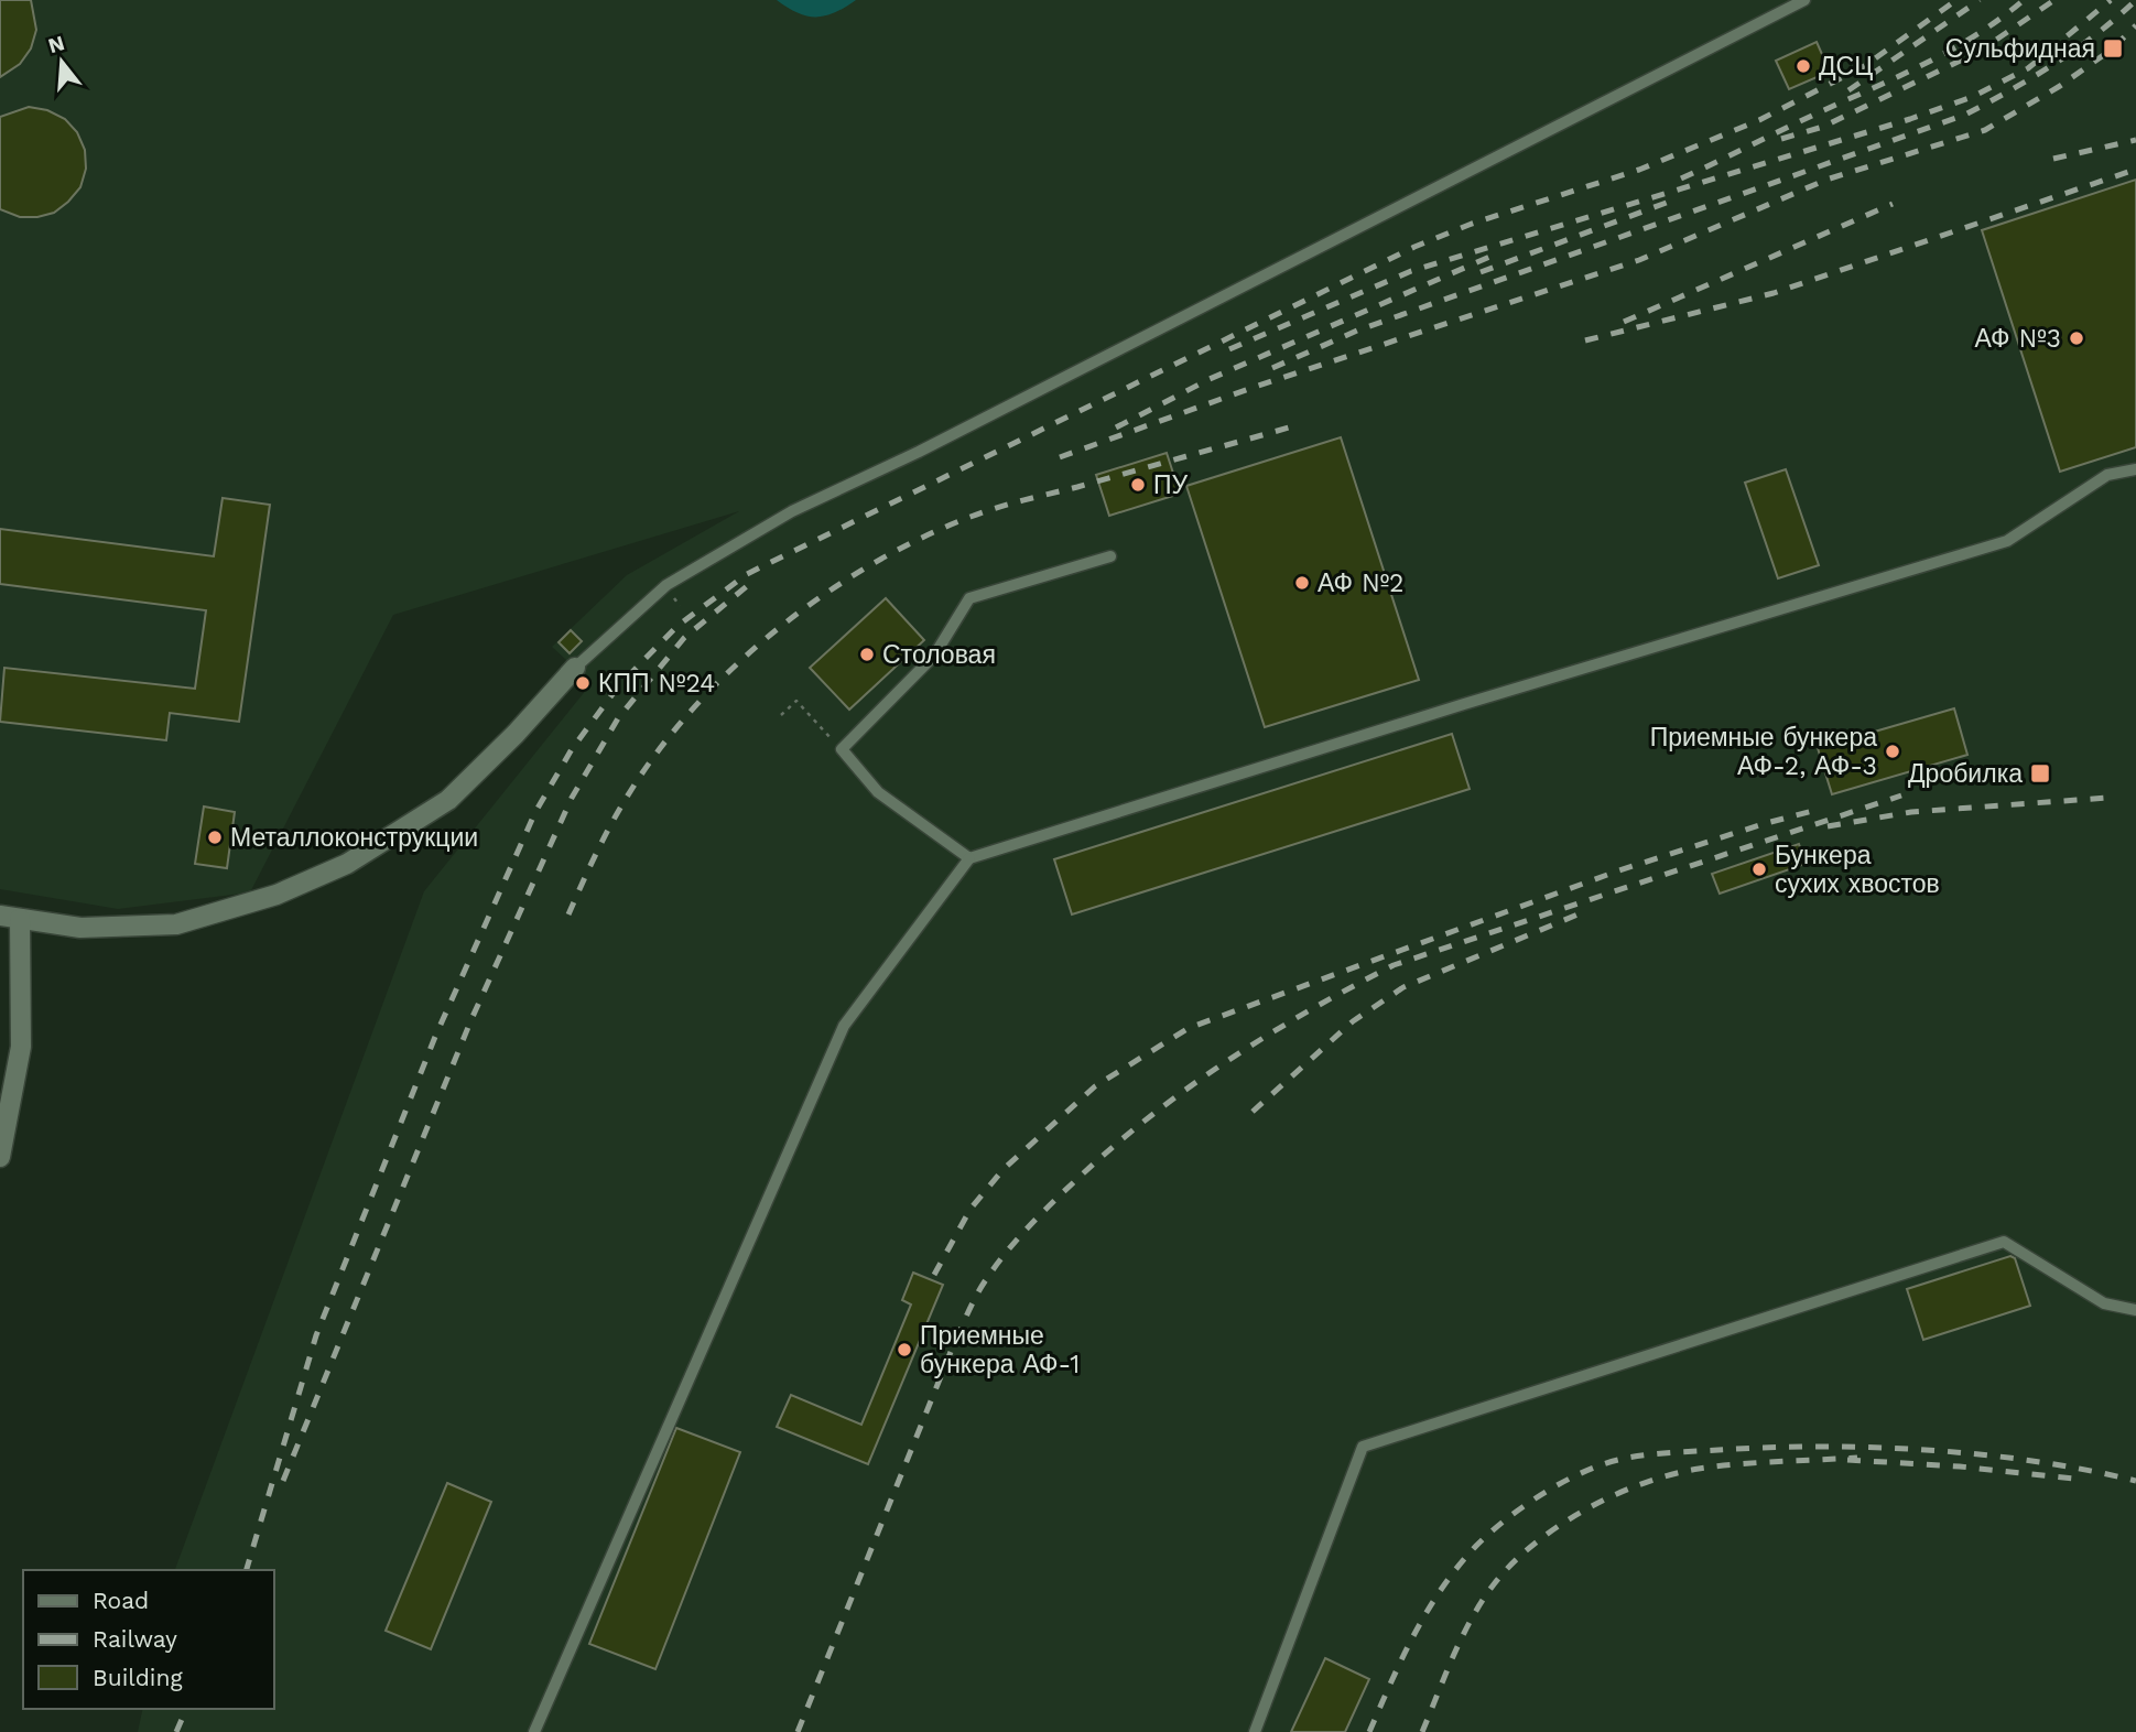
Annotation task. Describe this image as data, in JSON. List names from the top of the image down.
{
  "places": {
    "transit": ["Сульфидная", "Дробилка"],
    "other": [
      "ДСЦ",
      "АФ №3",
      "ПУ",
      "АФ №2",
      "Столовая",
      "КПП №24",
      "Приемные бункера АФ-2, АФ-3",
      "Металлоконструкции",
      "Бункера сухих хвостов",
      "Приемные бункера АФ-1"
    ]
  },
  "legend": ["Road", "Railway", "Building"],
  "north": "top"
}
